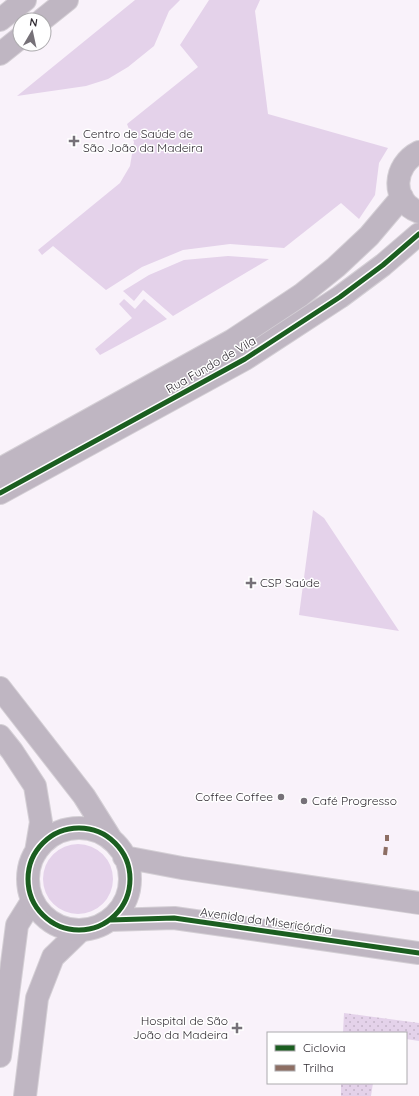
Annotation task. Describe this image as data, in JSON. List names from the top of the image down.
{
  "streets": {
    "street": ["Rua Fundo de Vila", "Avenida da Misericórdia"]
  },
  "places": {
    "health": ["Centro de Saúde de São João da Madeira", "CSP Saúde", "Hospital de São João da Madeira"],
    "other": ["Coffee Coffee", "Café Progresso"]
  },
  "legend": ["Ciclovia", "Trilha"],
  "north": "top"
}
